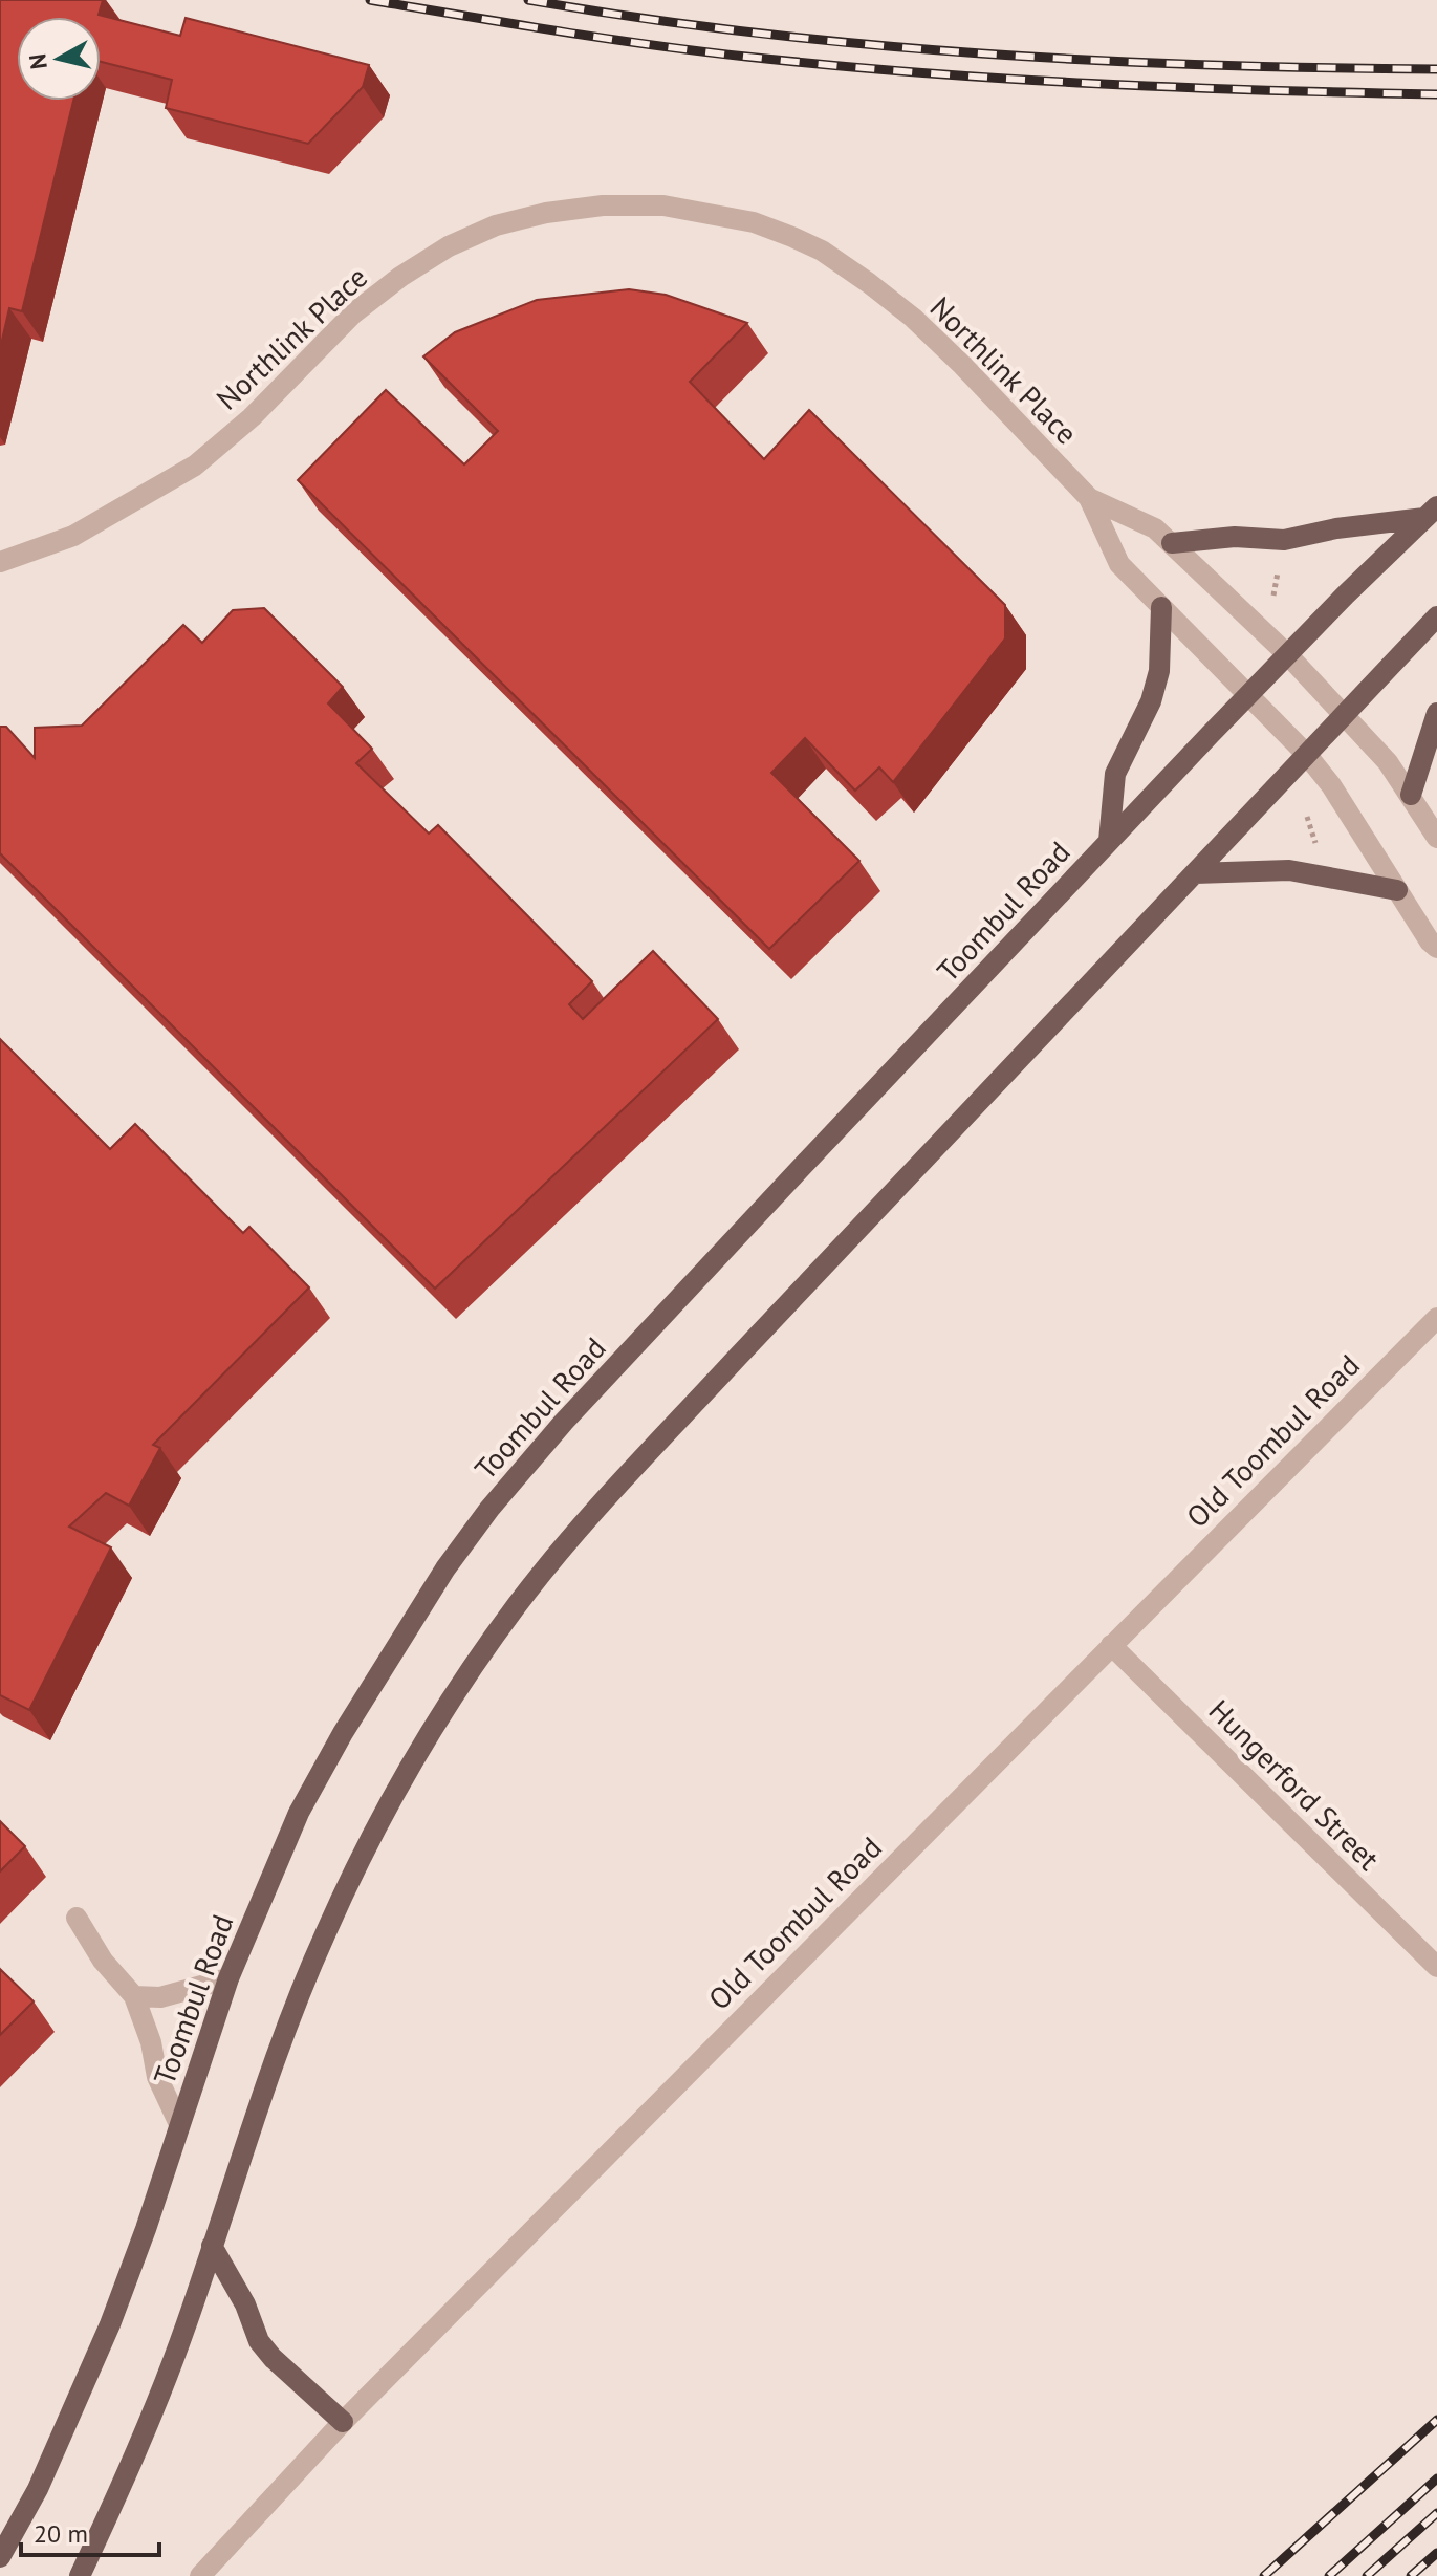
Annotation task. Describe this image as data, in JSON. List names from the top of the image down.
{
  "streets": {
    "main road": ["Toombul Road"],
    "street": ["Northlink Place", "Old Toombul Road", "Hungerford Street"]
  },
  "crossings": [
    ["Northlink Place", "Toombul Road"],
    ["Old Toombul Road", "Hungerford Street"]
  ],
  "scale_bar": "20 m",
  "north": "left"
}
